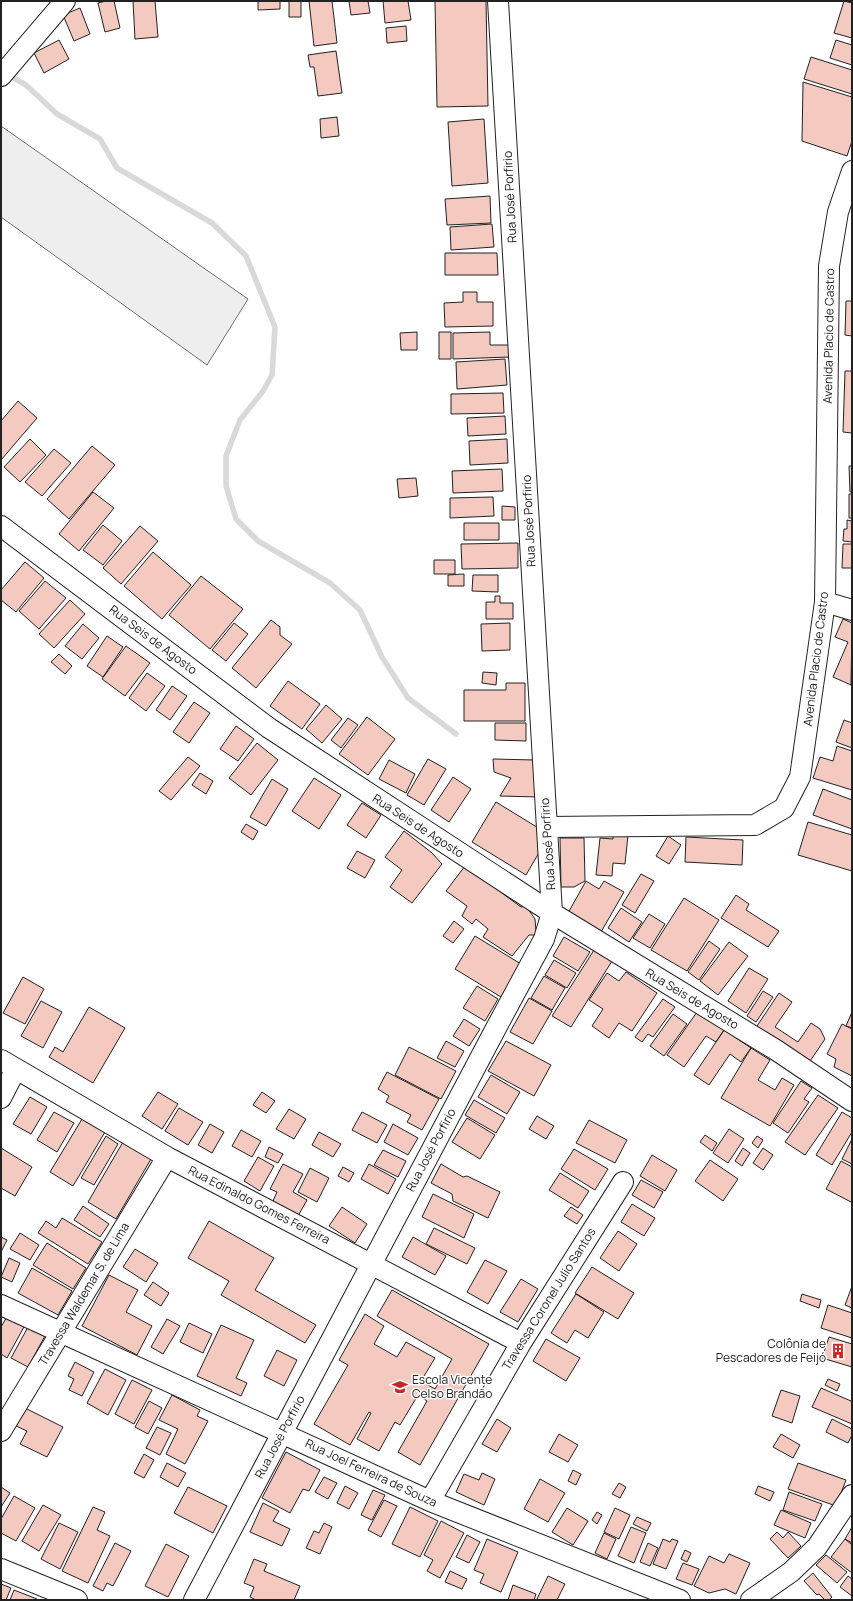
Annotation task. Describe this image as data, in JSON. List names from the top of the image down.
{
  "streets": {
    "street": [
      "Rua José Porfirio",
      "Avenida Placio de Castro",
      "Rua Seis de Agosto",
      "Rua Edinaldo Gomes Ferreira",
      "Travessa Waldemar S. de Lima",
      "Travessa Coronel Julio Santos",
      "Rua Joel Ferreira de Souza"
    ]
  },
  "crossings": [
    ["Rua José Porfirio", "Avenida Placio de Castro"],
    ["Rua José Porfirio", "Rua Seis de Agosto"],
    ["Rua José Porfirio", "Rua Edinaldo Gomes Ferreira"],
    ["Rua José Porfirio", "Rua Joel Ferreira de Souza"],
    ["Rua Edinaldo Gomes Ferreira", "Travessa Waldemar S. de Lima"],
    ["Rua Edinaldo Gomes Ferreira", "Travessa Coronel Julio Santos"],
    ["Travessa Waldemar S. de Lima", "Rua Joel Ferreira de Souza"],
    ["Travessa Coronel Julio Santos", "Rua Joel Ferreira de Souza"]
  ],
  "places": {
    "building": ["Colônia de Pescadores de Feijó"],
    "school or university": ["Escola Vicente Celso Brandão"]
  }
}
